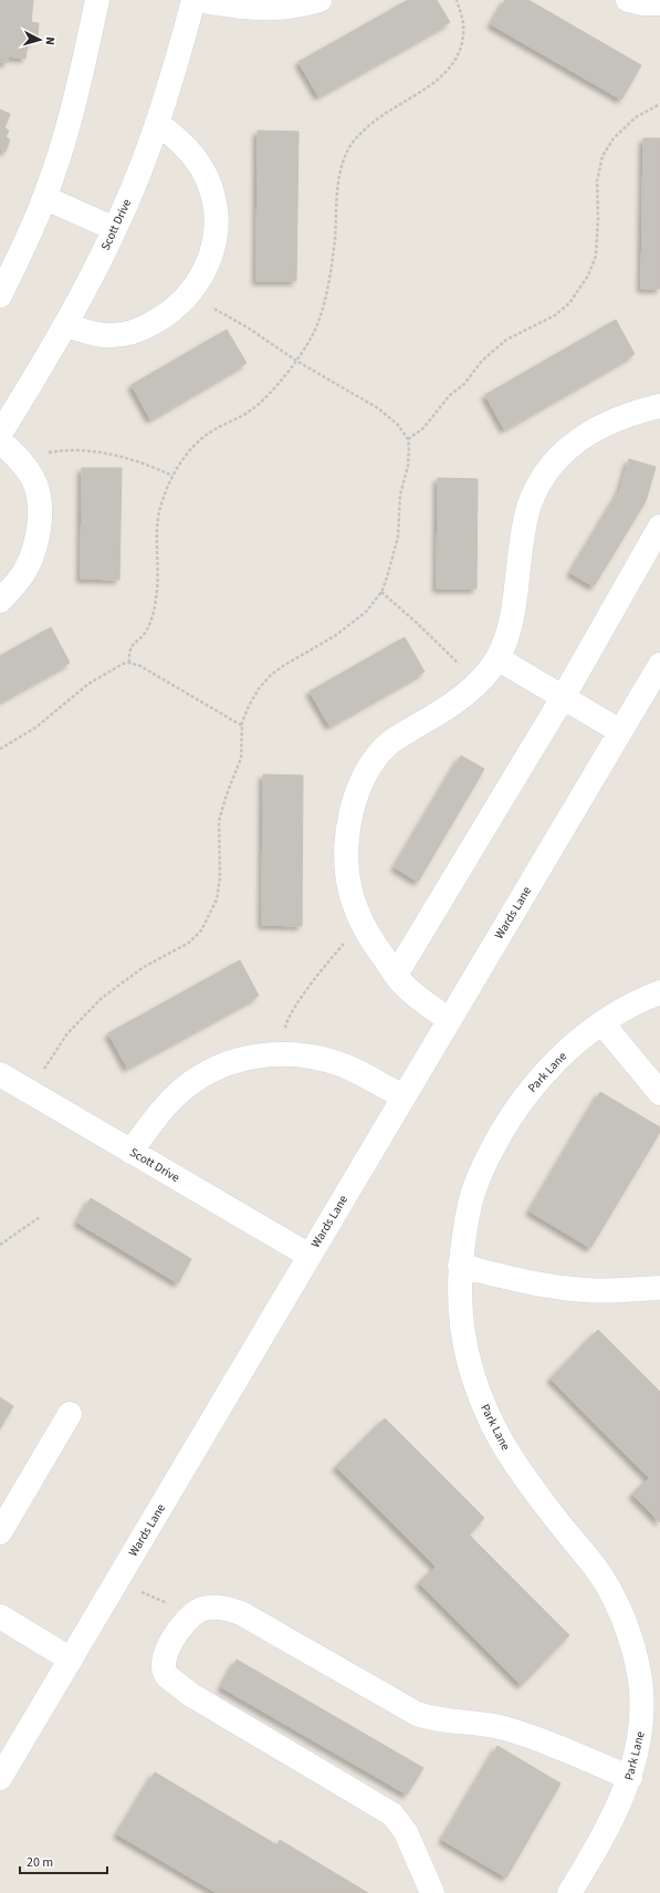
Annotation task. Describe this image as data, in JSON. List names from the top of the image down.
{
  "streets": {
    "street": ["Scott Drive", "Wards Lane", "Park Lane"]
  },
  "crossings": [
    ["Scott Drive", "Wards Lane"]
  ],
  "scale_bar": "20 m",
  "north": "right"
}
